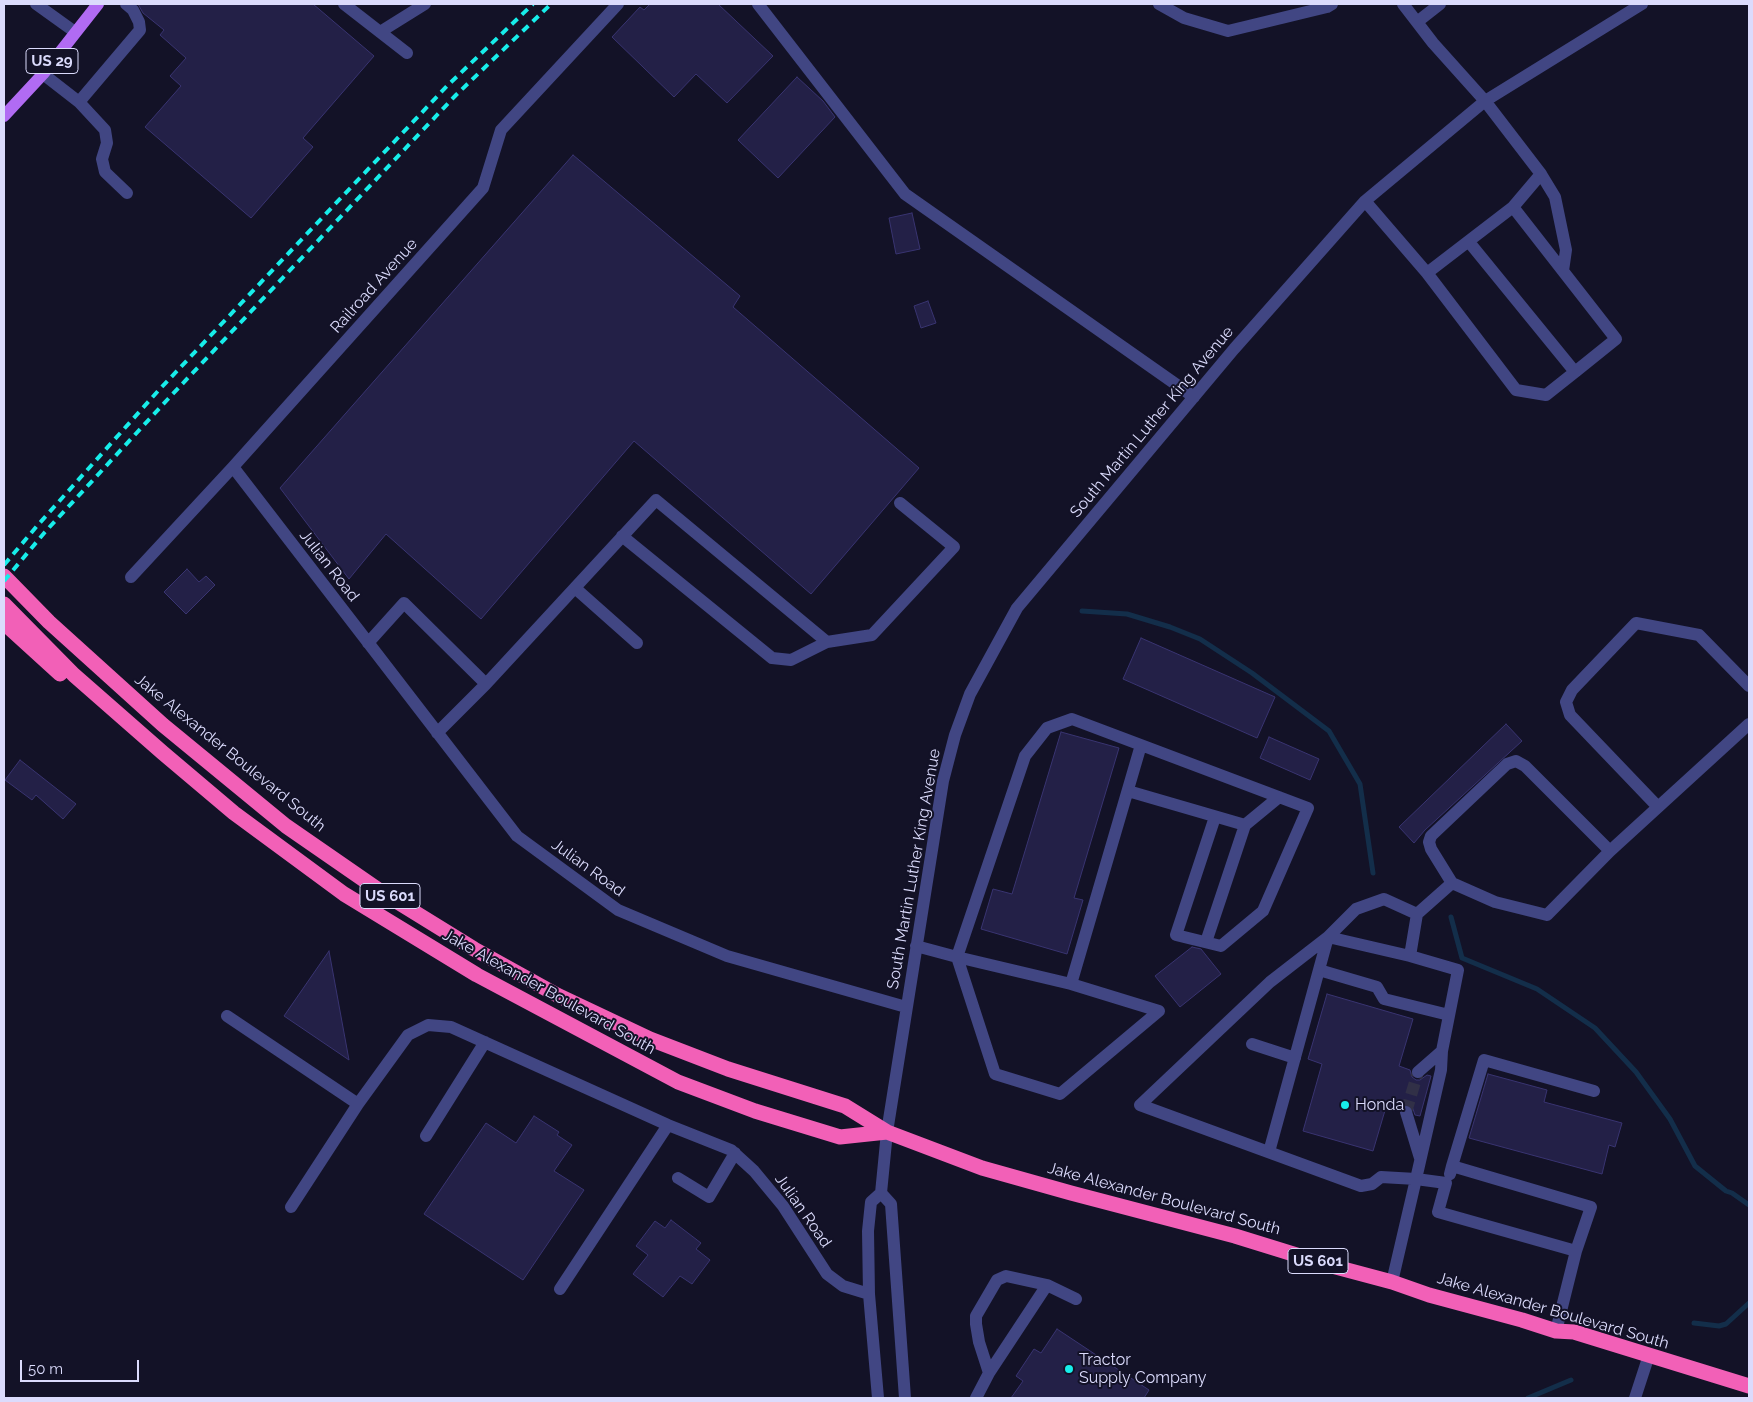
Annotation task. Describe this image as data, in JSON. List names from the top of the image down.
{
  "streets": {
    "highway": ["Jake Alexander Boulevard South", "US 601"],
    "main road": ["US 29"],
    "street": ["Railroad Avenue", "South Martin Luther King Avenue", "Julian Road"]
  },
  "crossings": [
    ["Railroad Avenue", "Julian Road"],
    ["South Martin Luther King Avenue", "Julian Road"]
  ],
  "places": ["Honda", "Tractor Supply Company"],
  "scale_bar": "50 m"
}
